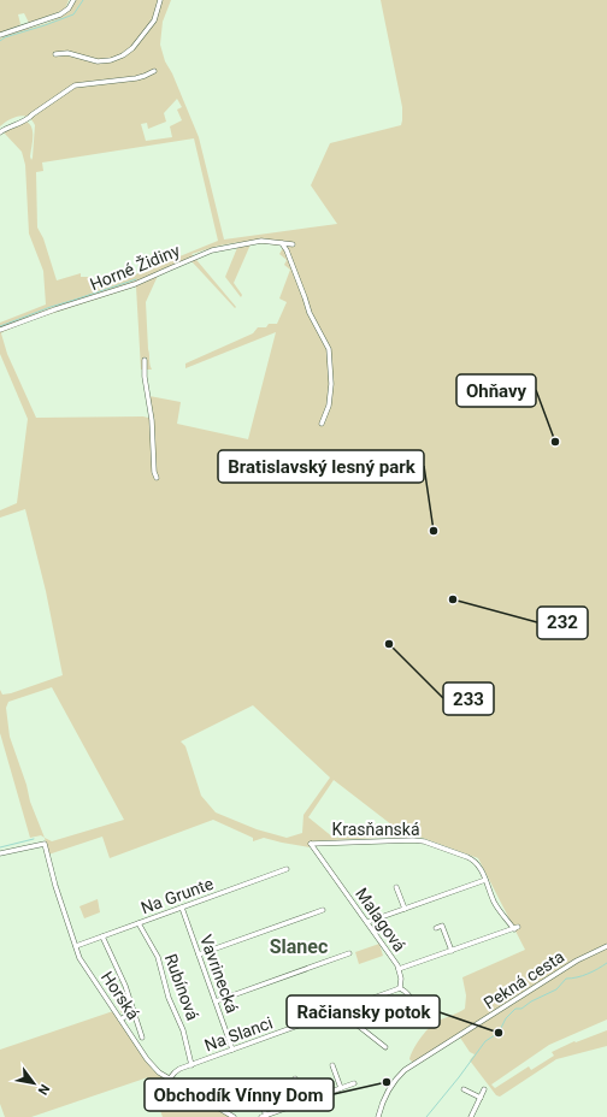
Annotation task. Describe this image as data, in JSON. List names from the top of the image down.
{
  "streets": {
    "street": [
      "Horné Židiny",
      "Krasňanská",
      "Na Grunte",
      "Malagová",
      "Vavrinecká",
      "Pekná cesta",
      "Rubínová",
      "Horská",
      "Na Slanci"
    ]
  },
  "crossings": [
    ["Krasňanská", "Malagová"],
    ["Na Grunte", "Vavrinecká"],
    ["Na Grunte", "Rubínová"],
    ["Na Grunte", "Horská"],
    ["Malagová", "Na Slanci"],
    ["Vavrinecká", "Na Slanci"],
    ["Rubínová", "Na Slanci"],
    ["Horská", "Na Slanci"]
  ],
  "districts": ["Slanec"],
  "places": [
    "Ohňavy",
    "Bratislavský lesný park",
    "232",
    "233",
    "Račiansky potok",
    "Obchodík Vínny Dom"
  ],
  "north": "bottom right"
}
